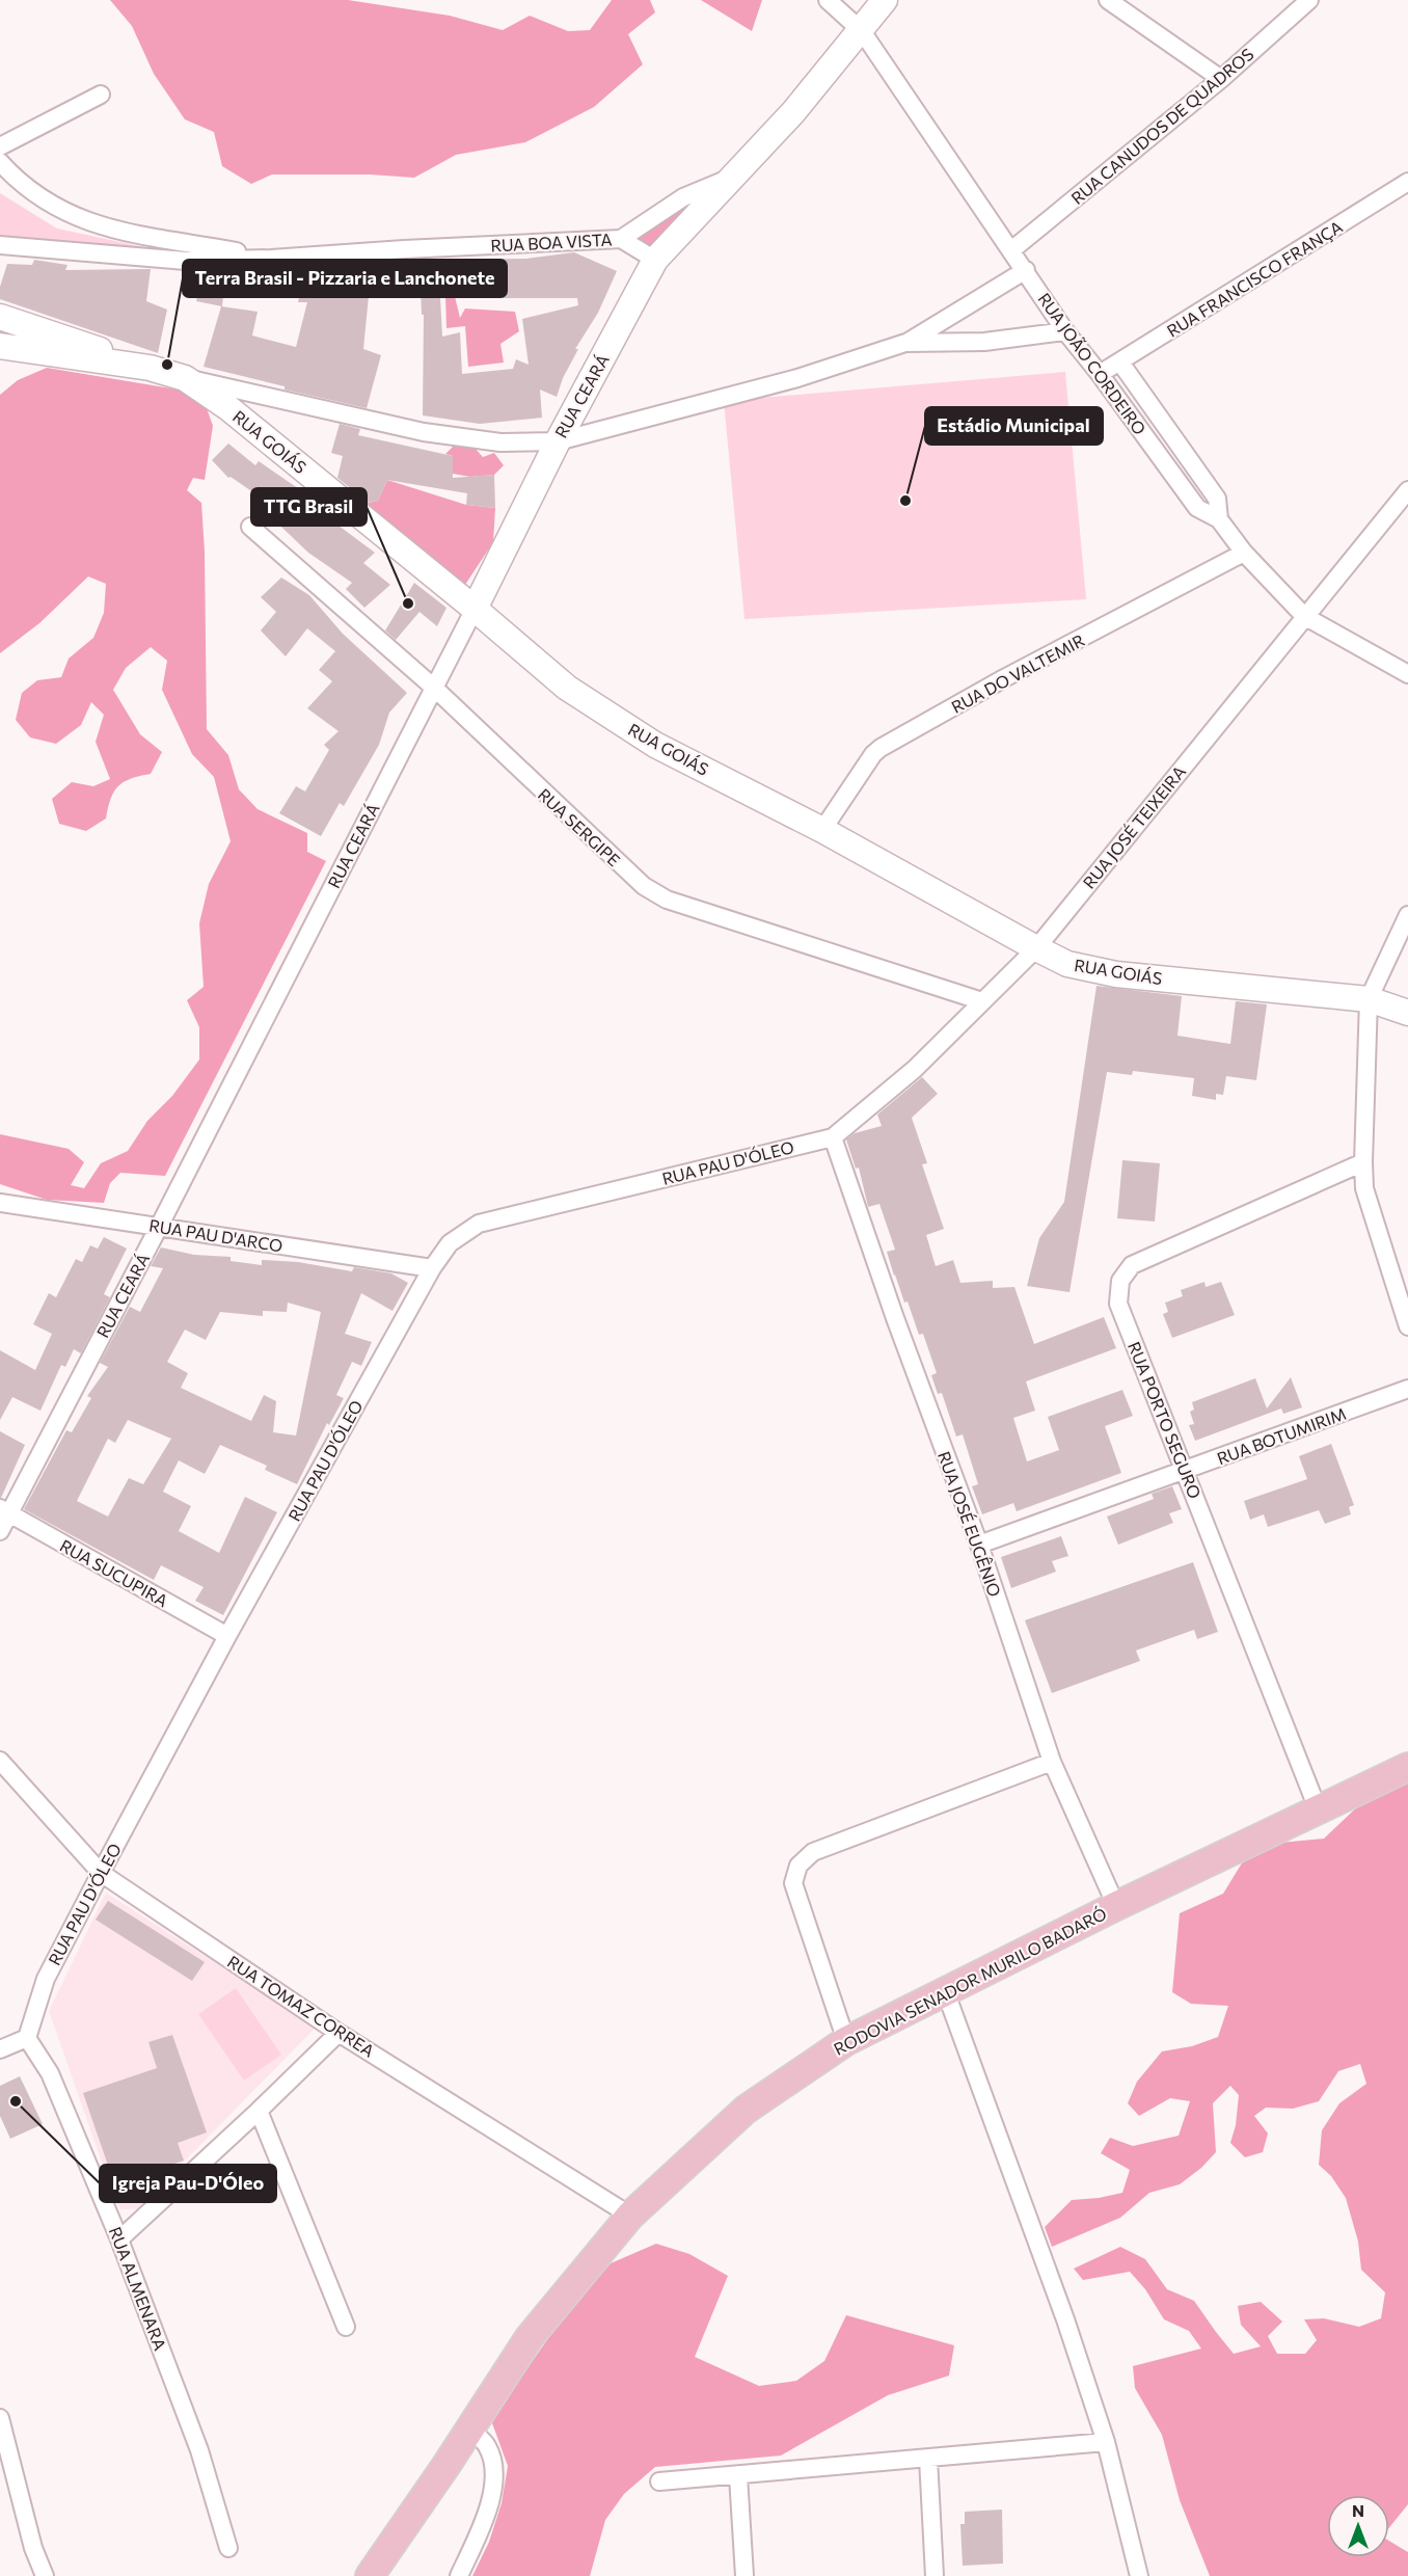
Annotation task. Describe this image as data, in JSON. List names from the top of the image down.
{
  "streets": {
    "main road": ["RODOVIA SENADOR MURILO BADARÓ"],
    "street": [
      "RUA CANUDOS DE QUADROS",
      "RUA BOA VISTA",
      "RUA FRANCISCO FRANÇA",
      "RUA JOÃO CORDEIRO",
      "RUA CEARÁ",
      "RUA GOIÁS",
      "RUA DO VALTEMIR",
      "RUA SERGIPE",
      "RUA JOSÉ TEIXEIRA",
      "RUA PAU D'ÓLEO",
      "RUA PAU D'ARCO",
      "RUA PORTO SEGURO",
      "RUA BOTUMIRIM",
      "RUA JOSÉ EUGÊNIO",
      "RUA SUCUPIRA",
      "RUA TOMAZ CORREA",
      "RUA ALMENARA"
    ]
  },
  "crossings": [
    ["RUA CANUDOS DE QUADROS", "RUA JOÃO CORDEIRO"],
    ["RUA BOA VISTA", "RUA JOÃO CORDEIRO"],
    ["RUA BOA VISTA", "RUA CEARÁ"],
    ["RUA FRANCISCO FRANÇA", "RUA JOÃO CORDEIRO"],
    ["RUA JOÃO CORDEIRO", "RUA DO VALTEMIR"],
    ["RUA JOÃO CORDEIRO", "RUA JOSÉ TEIXEIRA"],
    ["RUA CEARÁ", "RUA GOIÁS"],
    ["RUA CEARÁ", "RUA SERGIPE"],
    ["RUA CEARÁ", "RUA PAU D'ARCO"],
    ["RUA CEARÁ", "RUA SUCUPIRA"],
    ["RUA GOIÁS", "RUA DO VALTEMIR"],
    ["RUA GOIÁS", "RUA JOSÉ TEIXEIRA"],
    ["RUA SERGIPE", "RUA JOSÉ TEIXEIRA"],
    ["RUA JOSÉ TEIXEIRA", "RUA PAU D'ÓLEO"],
    ["RUA JOSÉ TEIXEIRA", "RUA JOSÉ EUGÊNIO"],
    ["RUA PAU D'ÓLEO", "RUA PAU D'ARCO"],
    ["RUA PAU D'ÓLEO", "RUA JOSÉ EUGÊNIO"],
    ["RUA PAU D'ÓLEO", "RUA SUCUPIRA"],
    ["RUA PAU D'ÓLEO", "RUA TOMAZ CORREA"],
    ["RUA PAU D'ÓLEO", "RUA ALMENARA"],
    ["RUA PORTO SEGURO", "RUA BOTUMIRIM"],
    ["RUA PORTO SEGURO", "RODOVIA SENADOR MURILO BADARÓ"],
    ["RUA BOTUMIRIM", "RUA JOSÉ EUGÊNIO"],
    ["RUA JOSÉ EUGÊNIO", "RODOVIA SENADOR MURILO BADARÓ"],
    ["RODOVIA SENADOR MURILO BADARÓ", "RUA TOMAZ CORREA"]
  ],
  "places": [
    "Terra Brasil - Pizzaria e Lanchonete",
    "Estádio Municipal",
    "TTG Brasil",
    "Igreja Pau-D'Óleo"
  ],
  "north": "top"
}
